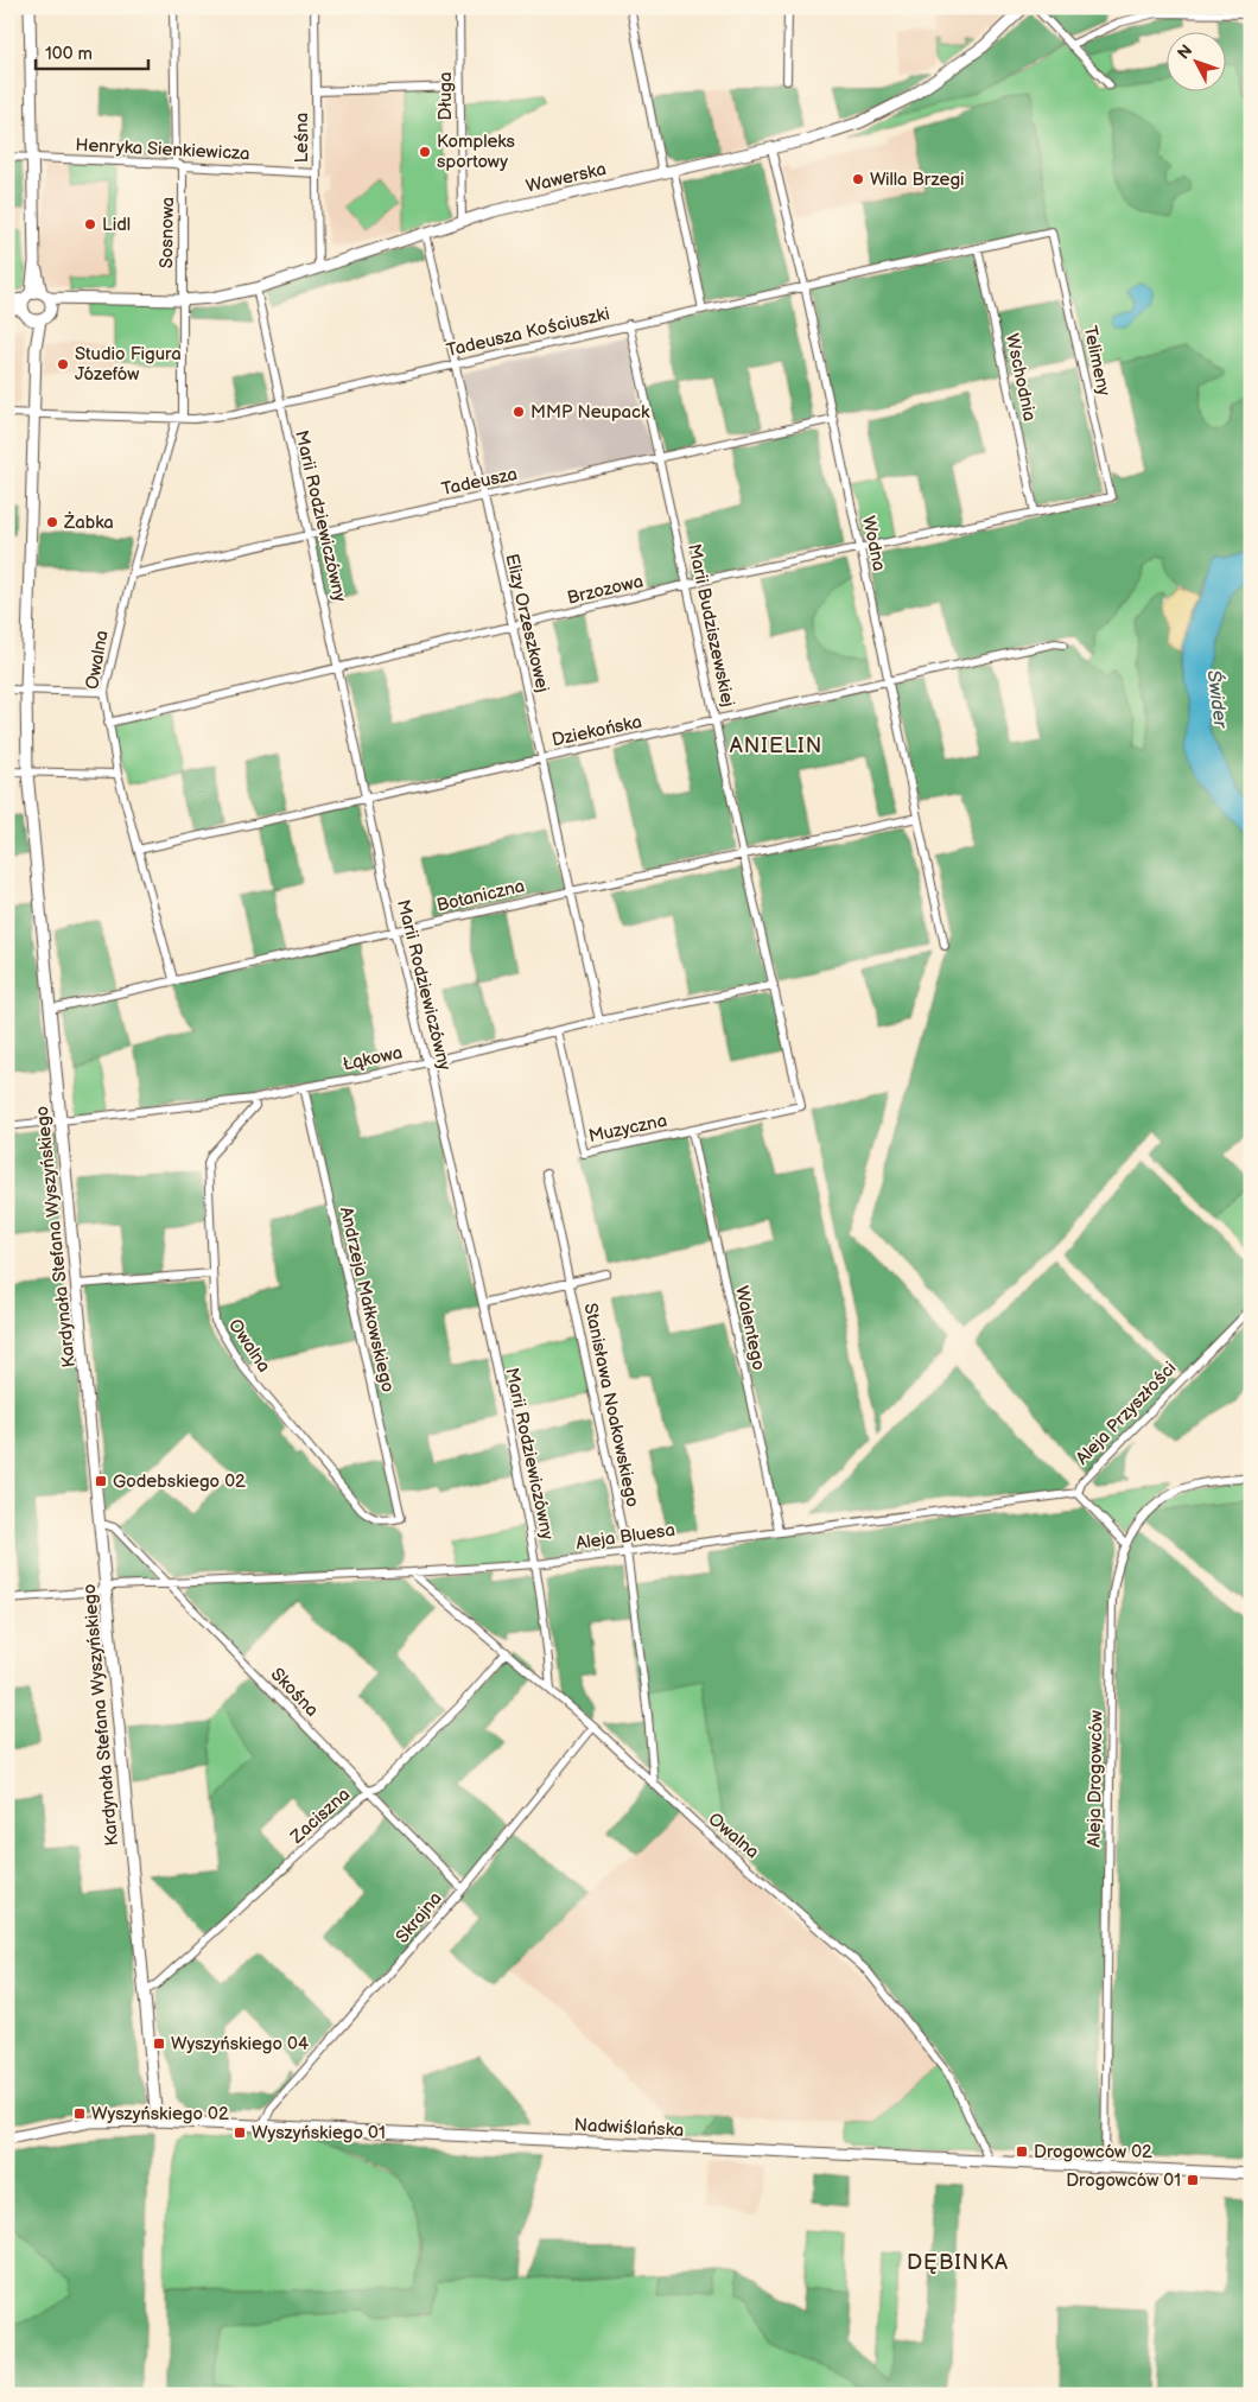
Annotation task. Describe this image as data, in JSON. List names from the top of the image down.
{
  "streets": {
    "main road": ["Wawerska", "Kardynała Stefana Wyszyńskiego", "Nadwiślańska"],
    "street": [
      "Długa",
      "Leśna",
      "Henryka Sienkiewicza",
      "Sosnowa",
      "Tadeusza Kościuszki",
      "Telimeny",
      "Wschodnia",
      "Tadeusza",
      "Marii Rodziewiczówny",
      "Wodna",
      "Brzozowa",
      "Elizy Orzeszkowej",
      "Marii Budziszewskiej",
      "Owalna",
      "Dziekońska",
      "Botaniczna",
      "Łąkowa",
      "Muzyczna",
      "Andrzeja Małkowskiego",
      "Walentego",
      "Stanisława Noakowskiego",
      "Aleja Przyszłości",
      "Aleja Bluesa",
      "Skośna",
      "Aleja Drogowców",
      "Zaciszna",
      "Skrajna"
    ]
  },
  "crossings": [
    ["Długa", "Wawerska"],
    ["Leśna", "Henryka Sienkiewicza"],
    ["Leśna", "Wawerska"],
    ["Henryka Sienkiewicza", "Sosnowa"],
    ["Wawerska", "Sosnowa"],
    ["Wawerska", "Marii Rodziewiczówny"],
    ["Wawerska", "Wodna"],
    ["Wawerska", "Elizy Orzeszkowej"],
    ["Wawerska", "Owalna"],
    ["Wawerska", "Kardynała Stefana Wyszyńskiego"],
    ["Sosnowa", "Owalna"],
    ["Tadeusza Kościuszki", "Telimeny"],
    ["Tadeusza Kościuszki", "Wschodnia"],
    ["Tadeusza Kościuszki", "Marii Rodziewiczówny"],
    ["Tadeusza Kościuszki", "Wodna"],
    ["Tadeusza Kościuszki", "Elizy Orzeszkowej"],
    ["Tadeusza Kościuszki", "Marii Budziszewskiej"],
    ["Tadeusza Kościuszki", "Owalna"],
    ["Tadeusza Kościuszki", "Kardynała Stefana Wyszyńskiego"],
    ["Telimeny", "Brzozowa"],
    ["Wschodnia", "Brzozowa"],
    ["Tadeusza", "Marii Rodziewiczówny"],
    ["Tadeusza", "Wodna"],
    ["Tadeusza", "Elizy Orzeszkowej"],
    ["Tadeusza", "Marii Budziszewskiej"],
    ["Tadeusza", "Owalna"],
    ["Marii Rodziewiczówny", "Brzozowa"],
    ["Marii Rodziewiczówny", "Owalna"],
    ["Marii Rodziewiczówny", "Dziekońska"],
    ["Marii Rodziewiczówny", "Botaniczna"],
    ["Marii Rodziewiczówny", "Łąkowa"],
    ["Marii Rodziewiczówny", "Aleja Bluesa"],
    ["Wodna", "Brzozowa"],
    ["Wodna", "Dziekońska"],
    ["Wodna", "Botaniczna"],
    ["Brzozowa", "Elizy Orzeszkowej"],
    ["Brzozowa", "Marii Budziszewskiej"],
    ["Brzozowa", "Owalna"],
    ["Elizy Orzeszkowej", "Dziekońska"],
    ["Elizy Orzeszkowej", "Botaniczna"],
    ["Elizy Orzeszkowej", "Łąkowa"],
    ["Marii Budziszewskiej", "Dziekońska"],
    ["Marii Budziszewskiej", "Botaniczna"],
    ["Marii Budziszewskiej", "Łąkowa"],
    ["Marii Budziszewskiej", "Muzyczna"],
    ["Owalna", "Dziekońska"],
    ["Owalna", "Botaniczna"],
    ["Owalna", "Łąkowa"],
    ["Owalna", "Andrzeja Małkowskiego"],
    ["Owalna", "Stanisława Noakowskiego"],
    ["Owalna", "Aleja Bluesa"],
    ["Owalna", "Zaciszna"],
    ["Owalna", "Skrajna"],
    ["Owalna", "Nadwiślańska"],
    ["Botaniczna", "Kardynała Stefana Wyszyńskiego"],
    ["Łąkowa", "Muzyczna"],
    ["Łąkowa", "Kardynała Stefana Wyszyńskiego"],
    ["Łąkowa", "Andrzeja Małkowskiego"],
    ["Muzyczna", "Walentego"],
    ["Kardynała Stefana Wyszyńskiego", "Aleja Bluesa"],
    ["Kardynała Stefana Wyszyńskiego", "Skośna"],
    ["Kardynała Stefana Wyszyńskiego", "Zaciszna"],
    ["Kardynała Stefana Wyszyńskiego", "Nadwiślańska"],
    ["Walentego", "Aleja Bluesa"],
    ["Stanisława Noakowskiego", "Aleja Bluesa"],
    ["Aleja Przyszłości", "Aleja Bluesa"],
    ["Aleja Przyszłości", "Aleja Drogowców"],
    ["Aleja Bluesa", "Skośna"],
    ["Skośna", "Zaciszna"],
    ["Skośna", "Skrajna"],
    ["Aleja Drogowców", "Nadwiślańska"],
    ["Skrajna", "Nadwiślańska"]
  ],
  "districts": ["ANIELIN", "DĘBINKA"],
  "water": ["Świder"],
  "places": {
    "other": [
      "Kompleks sportowy",
      "Willa Brzegi",
      "Lidl",
      "Studio Figura Józefów",
      "MMP Neupack",
      "Żabka"
    ],
    "transit": [
      "Godebskiego 02",
      "Wyszyńskiego 04",
      "Wyszyńskiego 02",
      "Wyszyńskiego 01",
      "Drogowców 02",
      "Drogowców 01"
    ]
  },
  "scale_bar": "100 m",
  "north": "top left"
}
